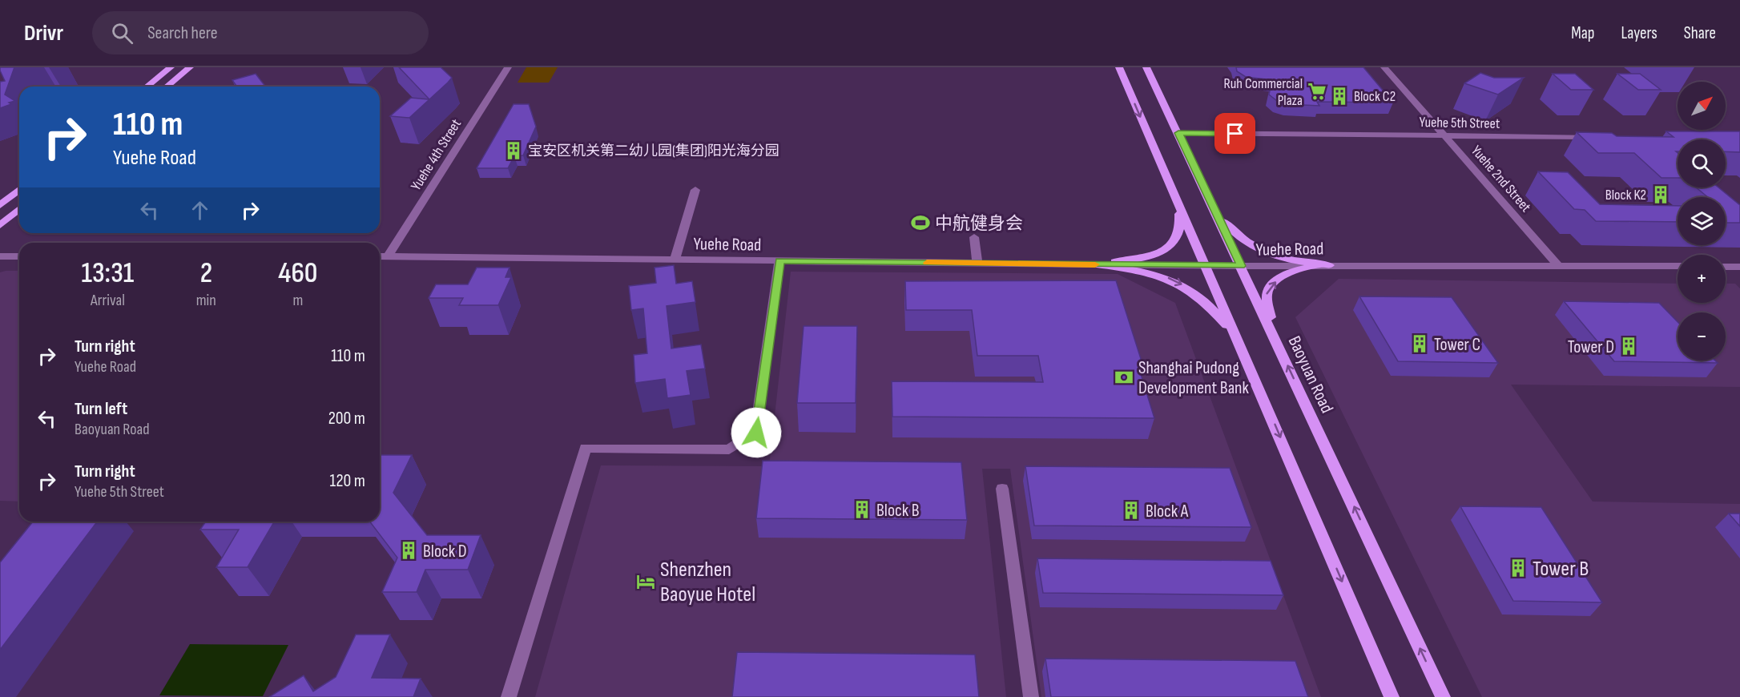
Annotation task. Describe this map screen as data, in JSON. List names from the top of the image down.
{
  "streets": {
    "main road": ["Baoyuan Road"],
    "street": [
      "Yuehe 5th Street",
      "Yuehe 4th Street",
      "Yuehe 2nd Street",
      "Yuehe Road"
    ]
  },
  "crossings": [
    ["Yuehe 5th Street", "Yuehe 2nd Street"],
    ["Yuehe 5th Street", "Baoyuan Road"],
    ["Yuehe 4th Street", "Yuehe Road"],
    ["Yuehe 2nd Street", "Yuehe Road"],
    ["Yuehe Road", "Baoyuan Road"]
  ],
  "places": {
    "supermarket": ["Ruh Commercial Plaza"],
    "building": [
      "Block C2",
      "宝安区机关第二幼儿园(集团)阳光海分园",
      "Block K2",
      "Tower C",
      "Tower D",
      "Block B",
      "Block A",
      "Block D",
      "Tower B"
    ],
    "sports": ["中航健身会"],
    "bank": ["Shanghai Pudong Development Bank"],
    "hotel": ["Shenzhen Baoyue Hotel"]
  },
  "north": "top right",
  "page": {
    "header": "Drivr",
    "search": "Search here",
    "nav": ["Map", "Layers", "Share"],
    "map_buttons": ["+", "−"],
    "turn": ["110 m", "Yuehe Road"],
    "eta": [
      "13:31",
      "Arrival",
      "2",
      "min",
      "460",
      "m"
    ],
    "list": [
      {
        "name": "Turn right",
        "note": "Yuehe Road",
        "value": "110 m"
      },
      {
        "name": "Turn left",
        "note": "Baoyuan Road",
        "value": "200 m"
      },
      {
        "name": "Turn right",
        "note": "Yuehe 5th Street",
        "value": "120 m"
      }
    ]
  }
}
